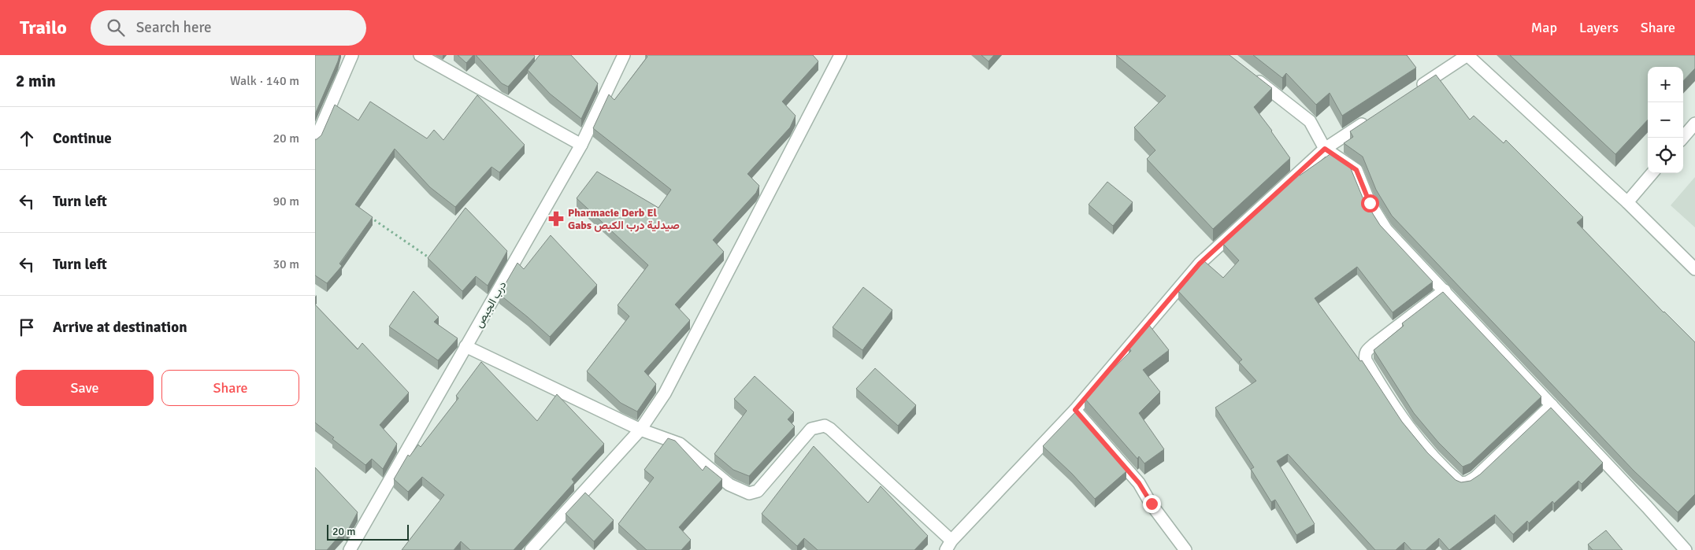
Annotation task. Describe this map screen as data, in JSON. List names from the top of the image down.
{
  "streets": {
    "street": ["درب الجبص"]
  },
  "places": {
    "pharmacy": ["Pharmacie Derb El Gabs صيدلية درب الكبص"]
  },
  "scale_bar": "20 m",
  "page": {
    "header": "Trailo",
    "search": "Search here",
    "nav": ["Map", "Layers", "Share"],
    "heading": ["2 min", "Walk · 140 m"],
    "map_buttons": ["+", "−"],
    "list": [
      ["Continue", "20 m"],
      ["Turn left", "90 m"],
      ["Turn left", "30 m"],
      "Arrive at destination"
    ],
    "buttons": ["Save", "Share"],
    "scale": "20 m"
  }
}
